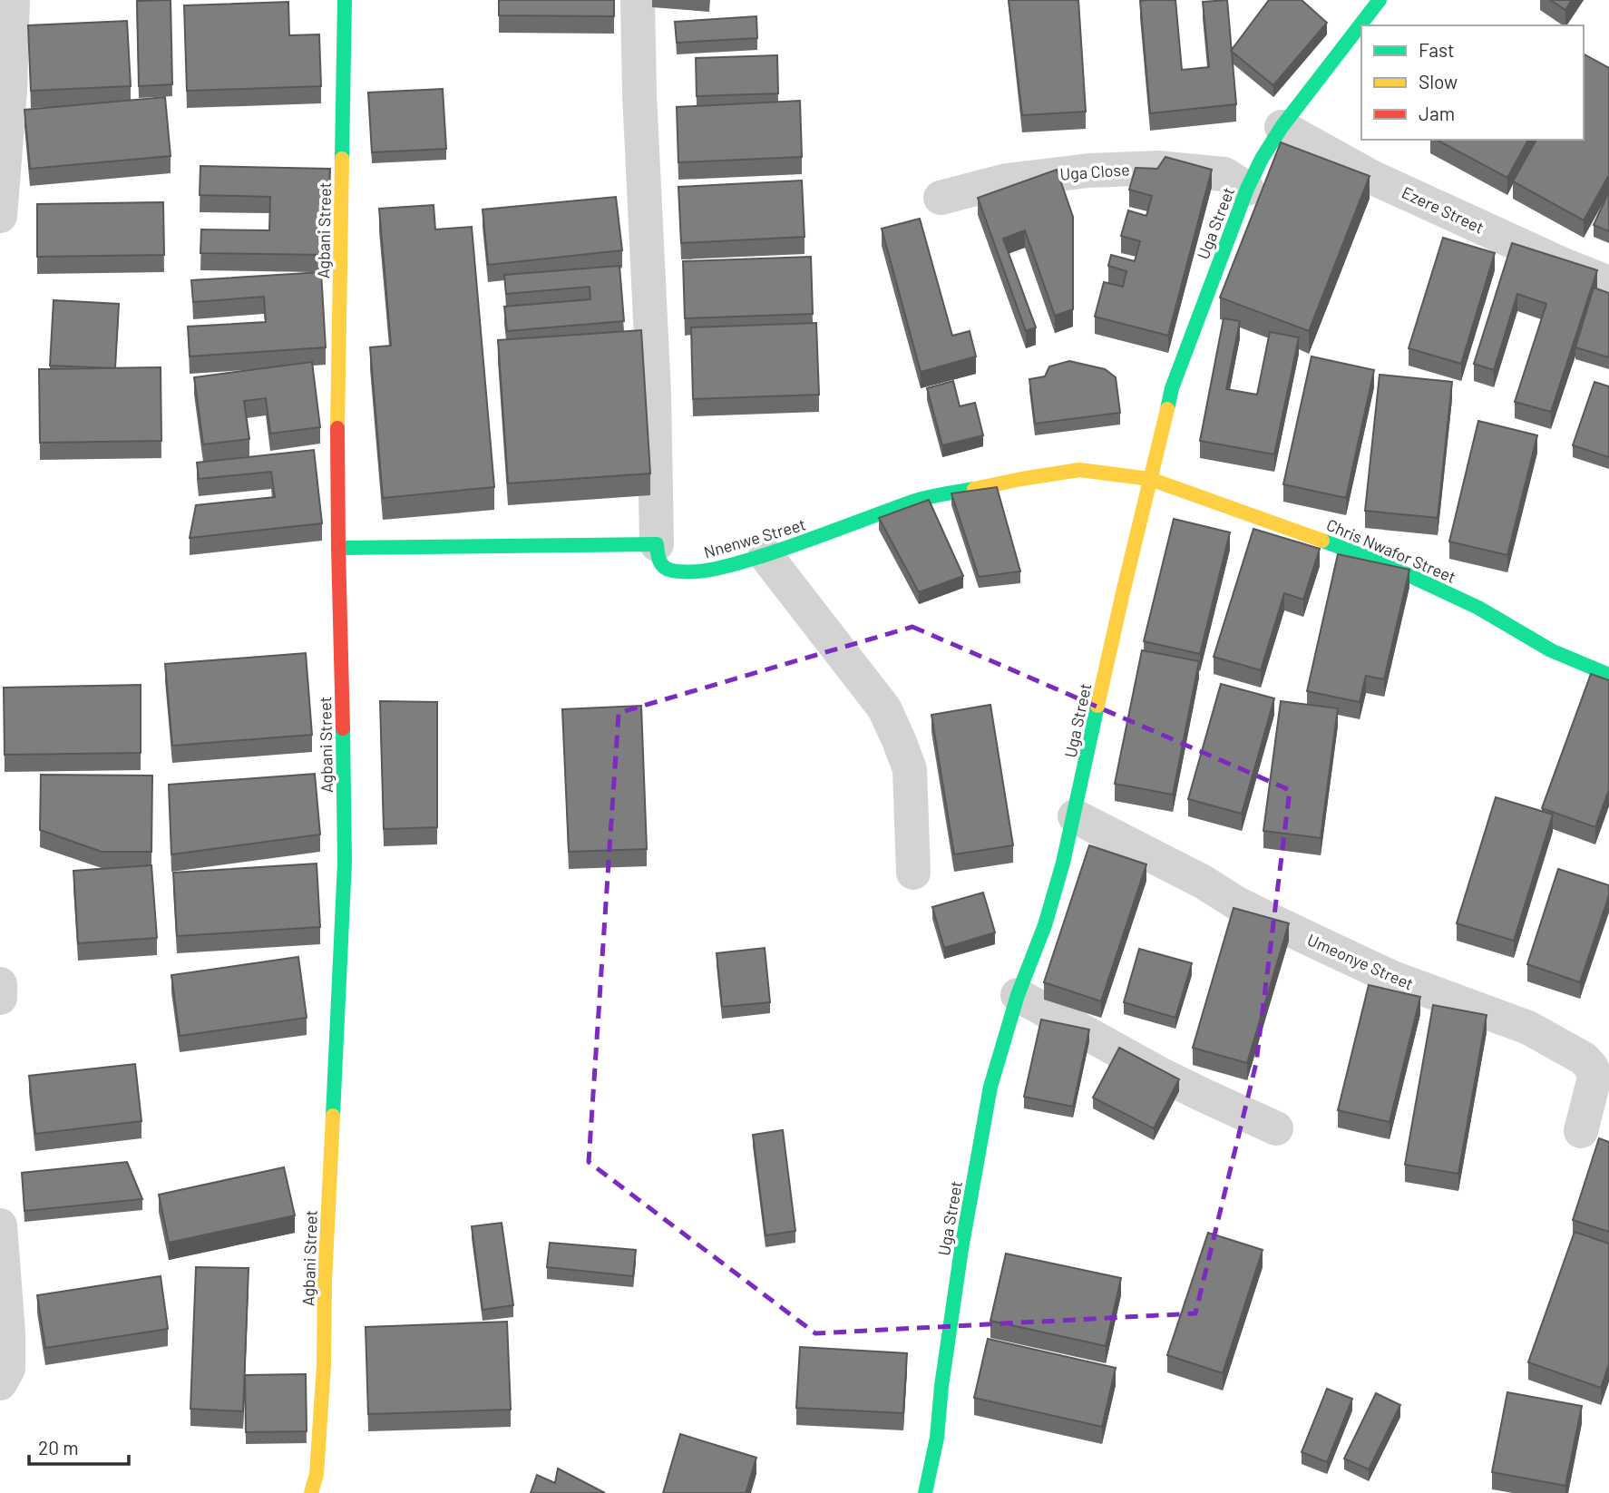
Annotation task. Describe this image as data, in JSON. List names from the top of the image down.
{
  "streets": {
    "street": [
      "Uga Close",
      "Ezere Street",
      "Uga Street",
      "Agbani Street",
      "Nnenwe Street",
      "Chris Nwafor Street",
      "Umeonye Street"
    ]
  },
  "crossings": [
    ["Uga Close", "Uga Street"],
    ["Ezere Street", "Uga Street"],
    ["Uga Street", "Nnenwe Street"],
    ["Uga Street", "Chris Nwafor Street"],
    ["Uga Street", "Umeonye Street"],
    ["Nnenwe Street", "Chris Nwafor Street"]
  ],
  "legend": ["Fast", "Slow", "Jam"],
  "scale_bar": "20 m"
}
